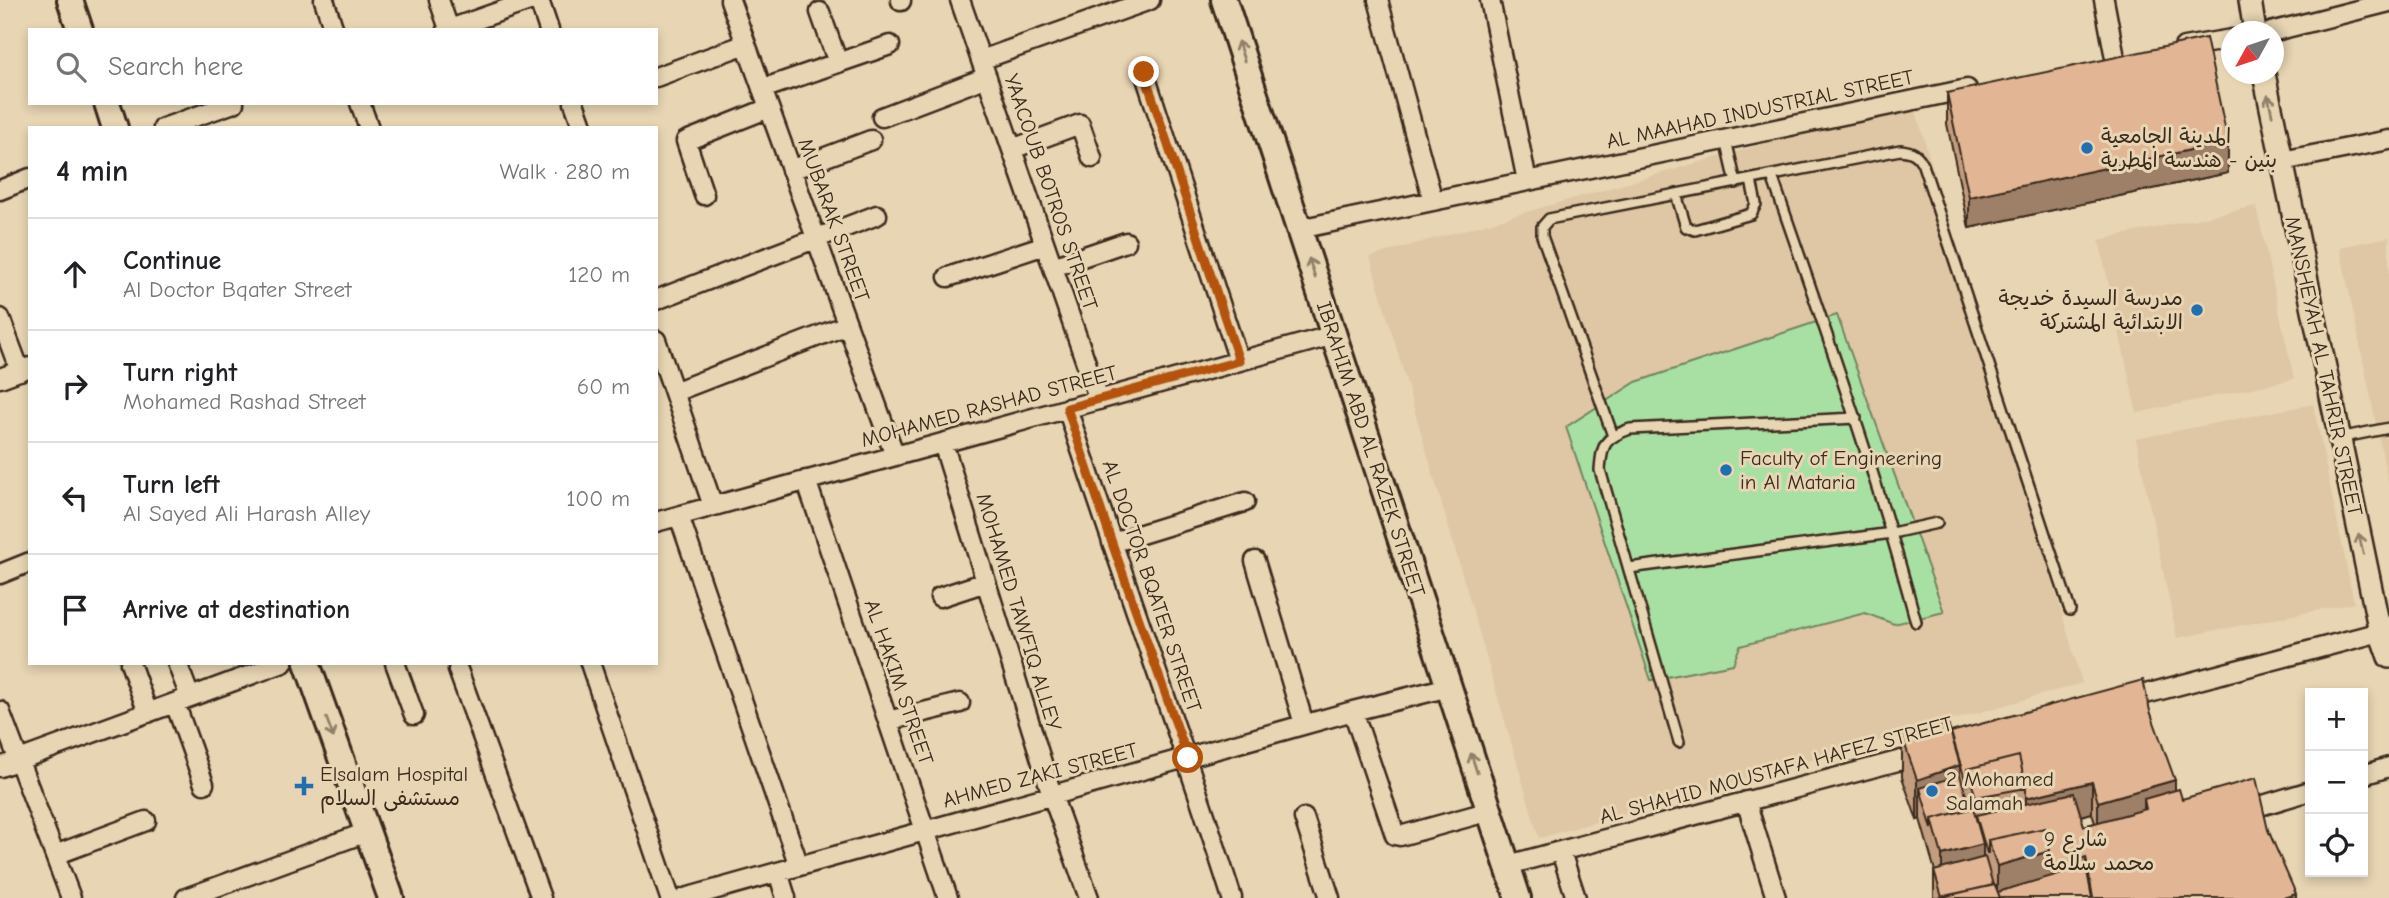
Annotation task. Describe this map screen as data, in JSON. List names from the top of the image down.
{
  "streets": {
    "main road": ["IBRAHIM ABD AL RAZEK STREET"],
    "street": [
      "AL MAAHAD INDUSTRIAL STREET",
      "YAACOUB BOTROS STREET",
      "MUBARAK STREET",
      "MANSHEYAH AL TAHRIR STREET",
      "MOHAMED RASHAD STREET",
      "AL DOCTOR BQATER STREET",
      "MOHAMED TAWFIQ ALLEY",
      "AL HAKIM STREET",
      "AL SHAHID MOUSTAFA HAFEZ STREET",
      "AHMED ZAKI STREET"
    ]
  },
  "crossings": [
    ["AL MAAHAD INDUSTRIAL STREET", "IBRAHIM ABD AL RAZEK STREET"],
    ["YAACOUB BOTROS STREET", "MOHAMED RASHAD STREET"],
    ["MUBARAK STREET", "MOHAMED RASHAD STREET"],
    ["MOHAMED RASHAD STREET", "IBRAHIM ABD AL RAZEK STREET"],
    ["MOHAMED RASHAD STREET", "AL DOCTOR BQATER STREET"],
    ["MOHAMED RASHAD STREET", "MOHAMED TAWFIQ ALLEY"],
    ["MOHAMED RASHAD STREET", "AL HAKIM STREET"],
    ["IBRAHIM ABD AL RAZEK STREET", "AL SHAHID MOUSTAFA HAFEZ STREET"],
    ["IBRAHIM ABD AL RAZEK STREET", "AHMED ZAKI STREET"],
    ["AL DOCTOR BQATER STREET", "AHMED ZAKI STREET"],
    ["MOHAMED TAWFIQ ALLEY", "AHMED ZAKI STREET"],
    ["AL HAKIM STREET", "AHMED ZAKI STREET"]
  ],
  "one_way": ["MANSHEYAH AL TAHRIR STREET", "IBRAHIM ABD AL RAZEK STREET"],
  "places": {
    "other": [
      "المدينة الجامعية بنين - هندسة المطرية",
      "مدرسة السيدة خديجة الابتدائية المشتركة",
      "Faculty of Engineering in Al Mataria",
      "2 Mohamed Salamah",
      "9 شارع محمد سلامة"
    ],
    "health": ["Elsalam Hospital مستشفى السلام"]
  },
  "north": "bottom left",
  "page": {
    "search": "Search here",
    "heading": ["4 min", "Walk · 280 m"],
    "list": [
      ["Continue", "Al Doctor Bqater Street", "120 m"],
      ["Turn right", "Mohamed Rashad Street", "60 m"],
      ["Turn left", "Al Sayed Ali Harash Alley", "100 m"],
      "Arrive at destination"
    ],
    "map_buttons": ["+", "−"]
  }
}
